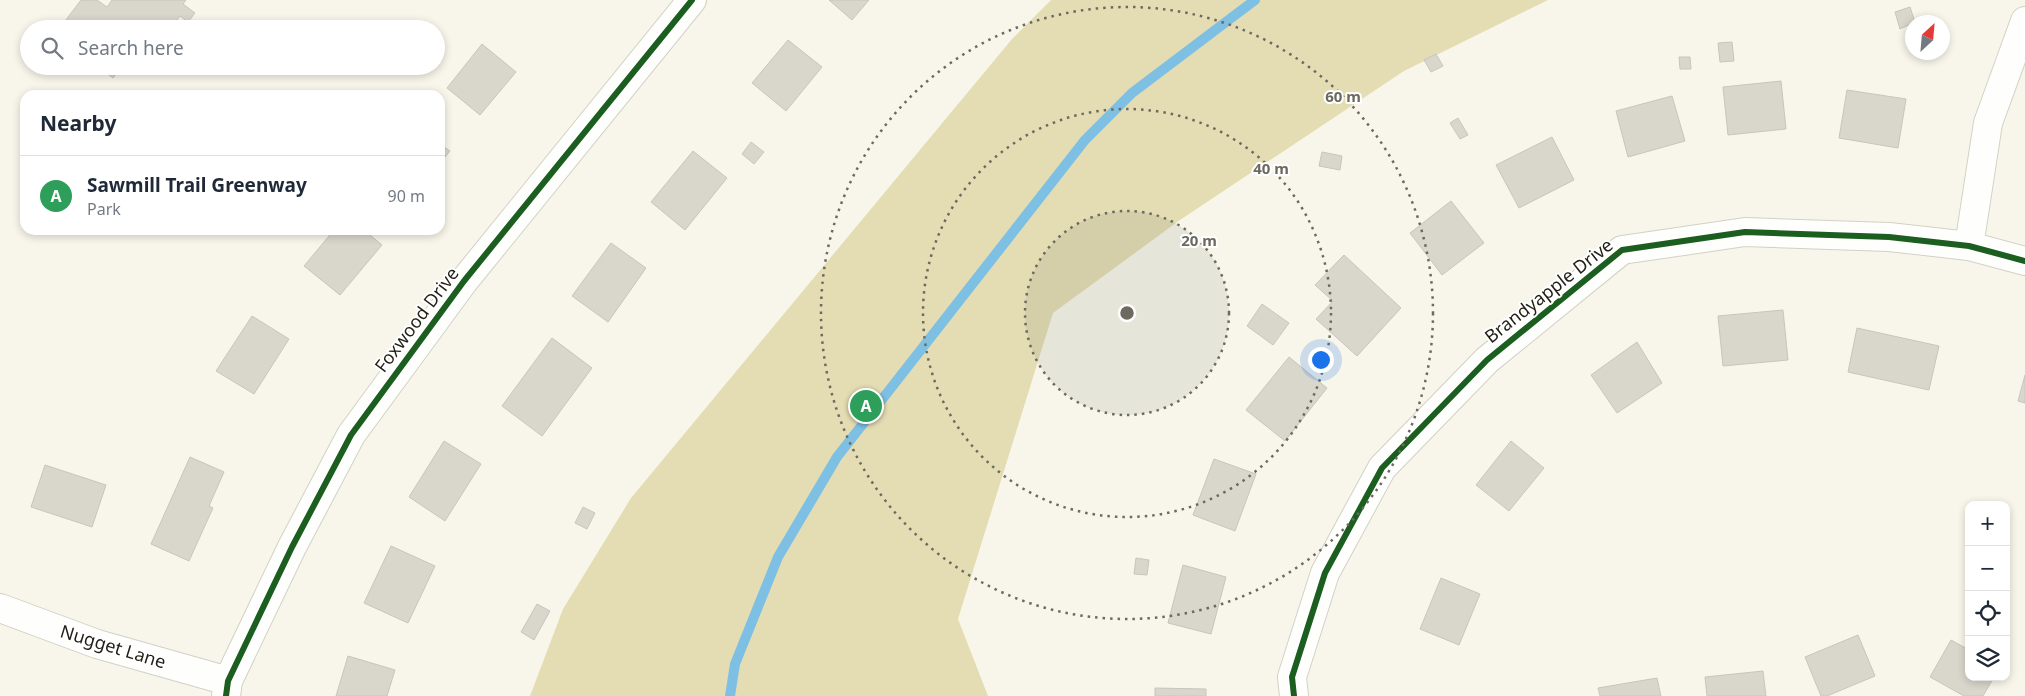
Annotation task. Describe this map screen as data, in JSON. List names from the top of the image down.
{
  "streets": {
    "street": ["Brandyapple Drive", "Foxwood Drive", "Nugget Lane"]
  },
  "crossings": [
    ["Foxwood Drive", "Nugget Lane"]
  ],
  "north": "top right",
  "page": {
    "search": "Search here",
    "heading": "Nearby",
    "list": [
      {
        "mark": "A",
        "name": "Sawmill Trail Greenway",
        "note": "Park",
        "value": "90 m"
      }
    ],
    "pins": "A",
    "map_buttons": ["+", "−"]
  },
  "rings": ["60 m", "40 m", "20 m"]
}
